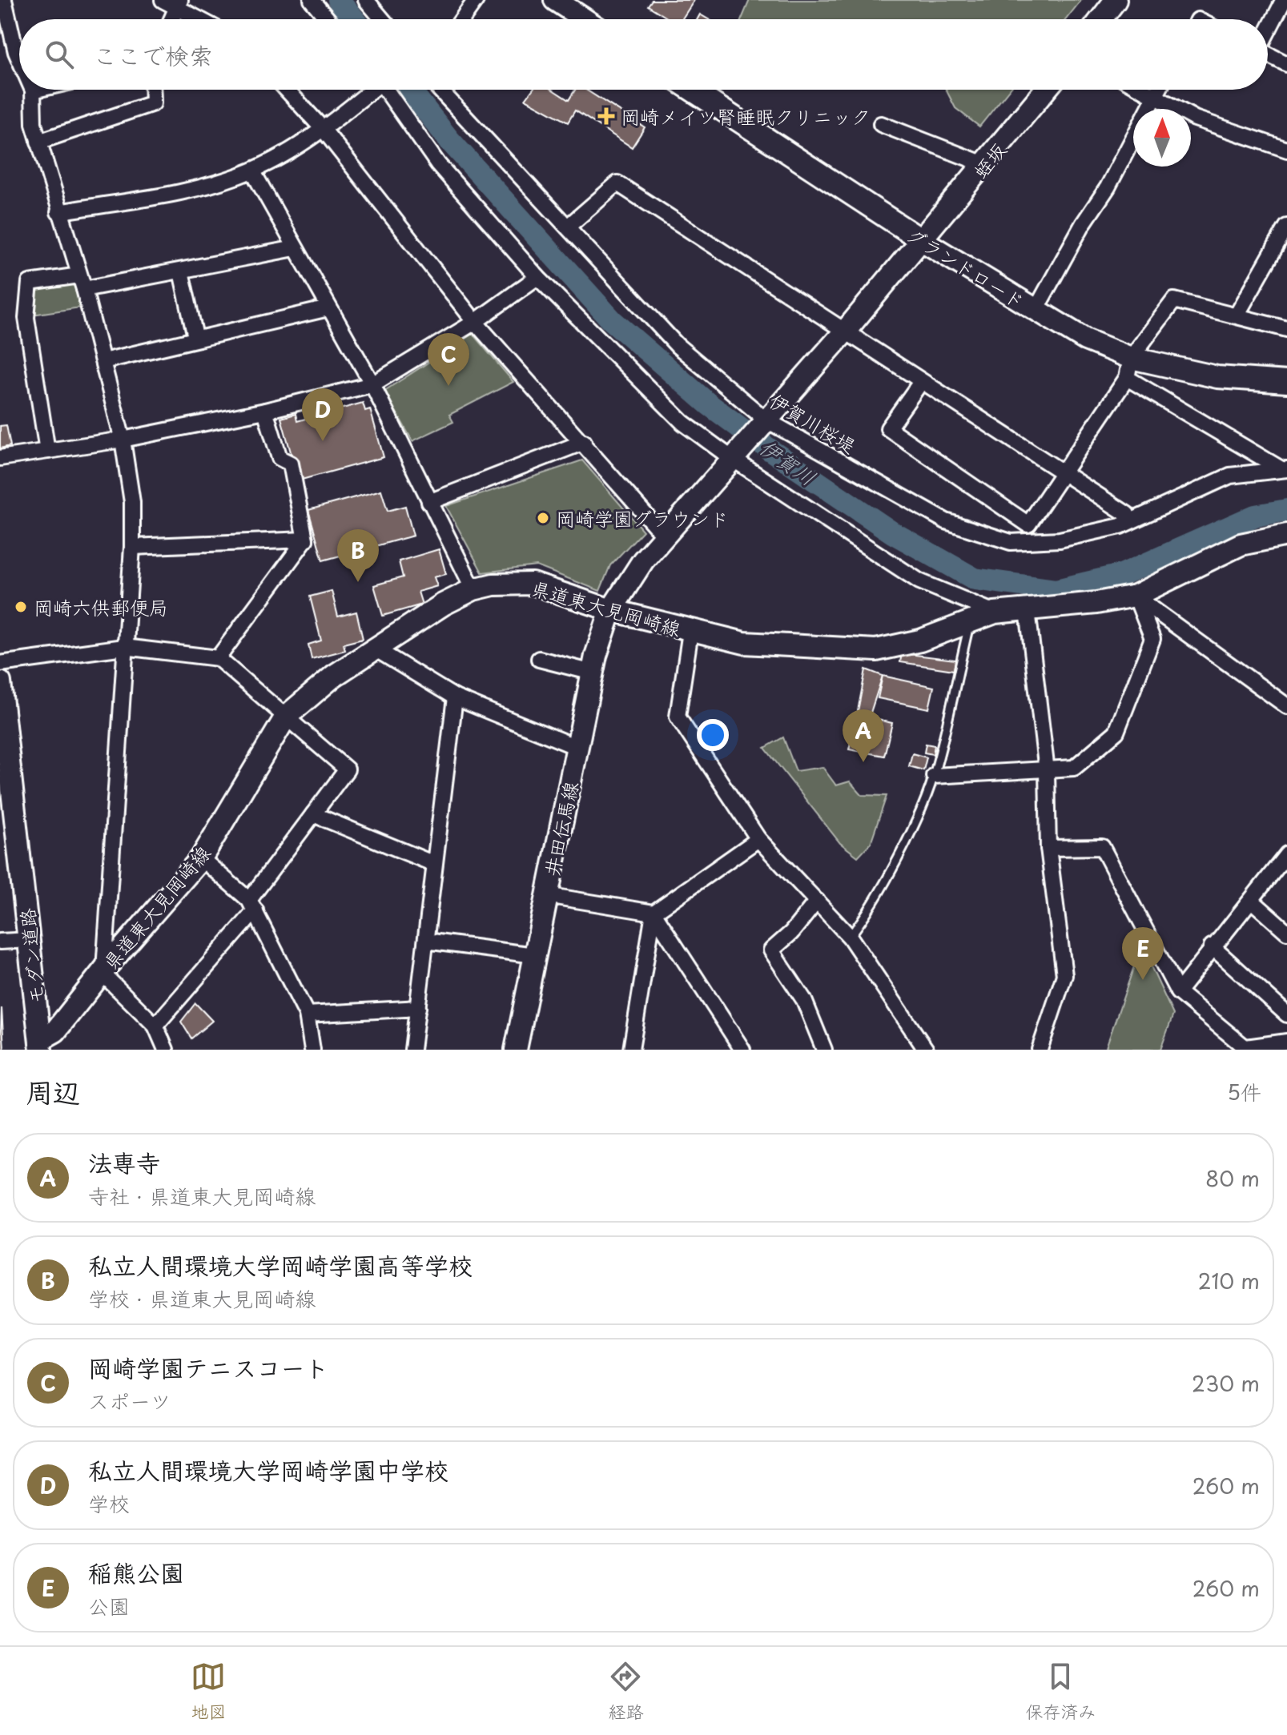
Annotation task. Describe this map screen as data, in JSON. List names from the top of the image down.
{
  "streets": {
    "street": [
      "蛭坂",
      "グランドロード",
      "伊賀川桜堤",
      "県道東大見岡崎線",
      "井田伝馬線",
      "モダン道路"
    ]
  },
  "crossings": [
    ["蛭坂", "グランドロード"],
    ["蛭坂", "伊賀川桜堤"],
    ["蛭坂", "井田伝馬線"],
    ["伊賀川桜堤", "井田伝馬線"],
    ["県道東大見岡崎線", "井田伝馬線"],
    ["県道東大見岡崎線", "モダン道路"]
  ],
  "water": ["伊賀川"],
  "places": {
    "health": ["岡崎メイツ腎睡眠クリニック"],
    "other": ["岡崎学園グラウンド", "岡崎六供郵便局"]
  },
  "north": "top",
  "page": {
    "search": "ここで検索",
    "pins": [
      "C",
      "D",
      "B",
      "A",
      "E"
    ],
    "heading": ["周辺", "5件"],
    "list": [
      {
        "mark": "A",
        "name": "法専寺",
        "note": "寺社 · 県道東大見岡崎線",
        "value": "80 m"
      },
      {
        "mark": "B",
        "name": "私立人間環境大学岡崎学園高等学校",
        "note": "学校 · 県道東大見岡崎線",
        "value": "210 m"
      },
      {
        "mark": "C",
        "name": "岡崎学園テニスコート",
        "note": "スポーツ",
        "value": "230 m"
      },
      {
        "mark": "D",
        "name": "私立人間環境大学岡崎学園中学校",
        "note": "学校",
        "value": "260 m"
      },
      {
        "mark": "E",
        "name": "稲熊公園",
        "note": "公園",
        "value": "260 m"
      }
    ],
    "nav": ["地図", "経路", "保存済み"]
  }
}
